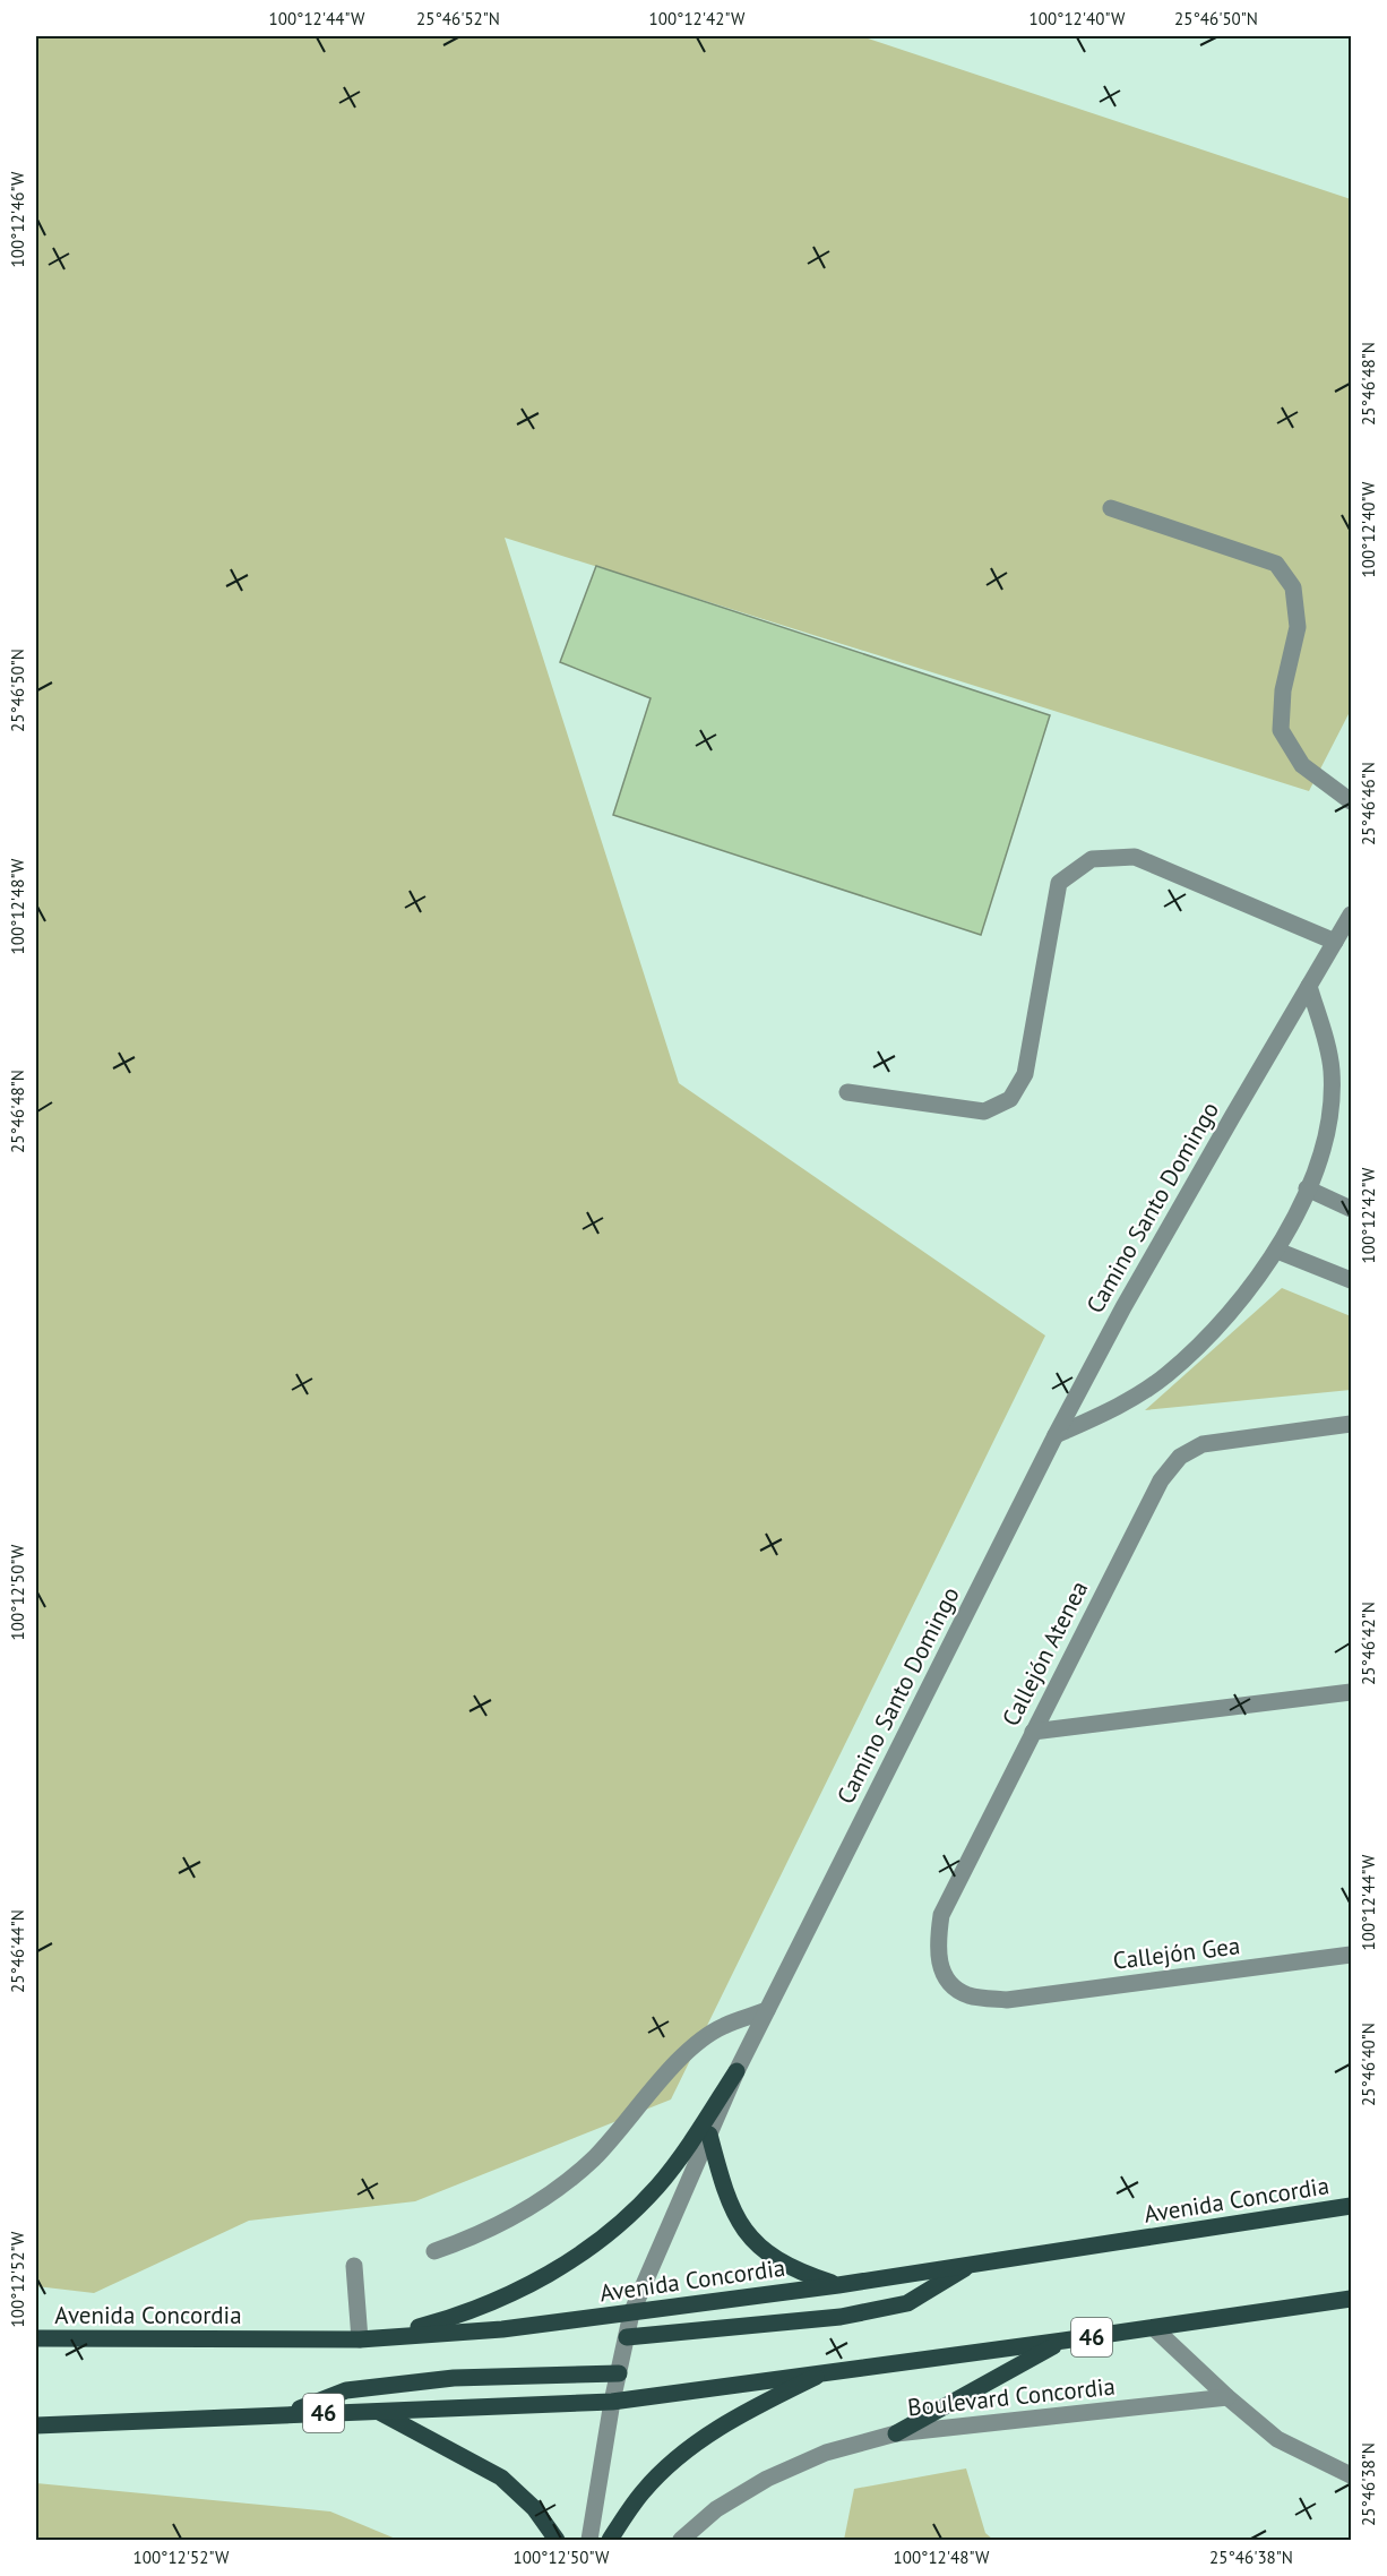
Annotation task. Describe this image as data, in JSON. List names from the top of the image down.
{
  "streets": {
    "main road": ["Avenida Concordia", "46"],
    "street": [
      "Camino Santo Domingo",
      "Callejón Atenea",
      "Callejón Gea",
      "Boulevard Concordia"
    ]
  },
  "crossings": [
    ["Camino Santo Domingo", "Avenida Concordia"],
    ["Camino Santo Domingo", "46"],
    ["Callejón Atenea", "Callejón Gea"]
  ],
  "coordinates": [
    "100°12'44\"W",
    "25°46'52\"N",
    "100°12'42\"W",
    "100°12'40\"W",
    "25°46'50\"N",
    "100°12'46\"W",
    "25°46'48\"N",
    "25°46'46\"N",
    "100°12'48\"W",
    "100°12'50\"W",
    "25°46'42\"N",
    "25°46'44\"N",
    "25°46'40\"N",
    "100°12'52\"W",
    "25°46'38\"N"
  ]
}
